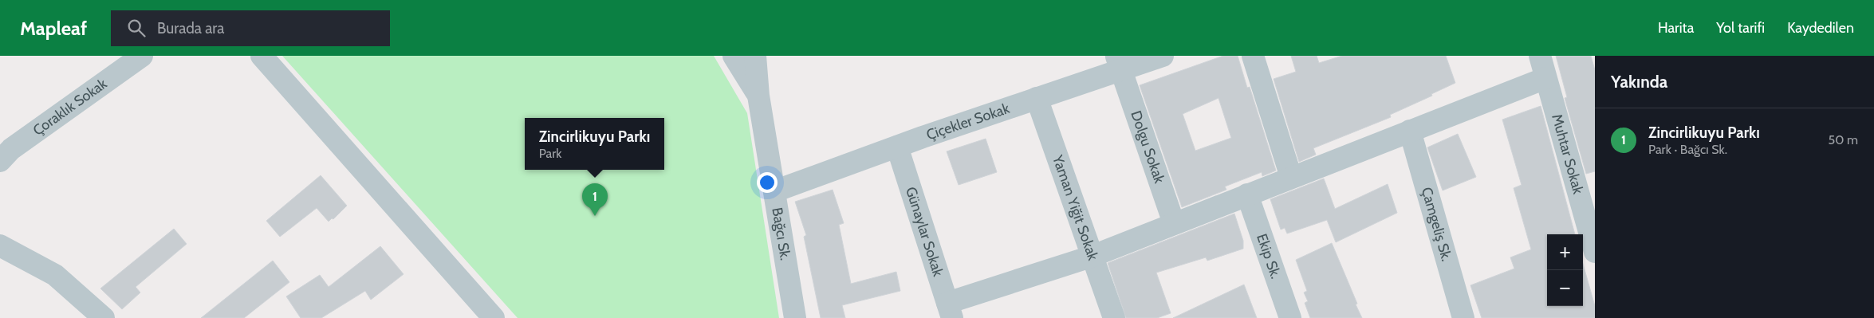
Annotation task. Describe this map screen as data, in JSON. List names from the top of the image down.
{
  "streets": {
    "street": [
      "Çoraklık Sokak",
      "Çiçekler Sokak",
      "Dolgu Sokak",
      "Muhtar Sokak",
      "Yaman Yiğit Sokak",
      "Çamgeliş Sk.",
      "Günaylar Sokak",
      "Bağcı Sk.",
      "Ekip Sk."
    ]
  },
  "crossings": [
    ["Çiçekler Sokak", "Dolgu Sokak"],
    ["Çiçekler Sokak", "Yaman Yiğit Sokak"],
    ["Çiçekler Sokak", "Günaylar Sokak"],
    ["Çiçekler Sokak", "Bağcı Sk."]
  ],
  "page": {
    "header": "Mapleaf",
    "search": "Burada ara",
    "nav": ["Harita", "Yol tarifi", "Kaydedilen"],
    "heading": "Yakında",
    "list": [
      {
        "mark": "1",
        "name": "Zincirlikuyu Parkı",
        "note": "Park · Bağcı Sk.",
        "value": "50 m"
      }
    ],
    "popup": ["Zincirlikuyu Parkı", "Park"],
    "pins": "1",
    "map_buttons": ["+", "−"]
  }
}
